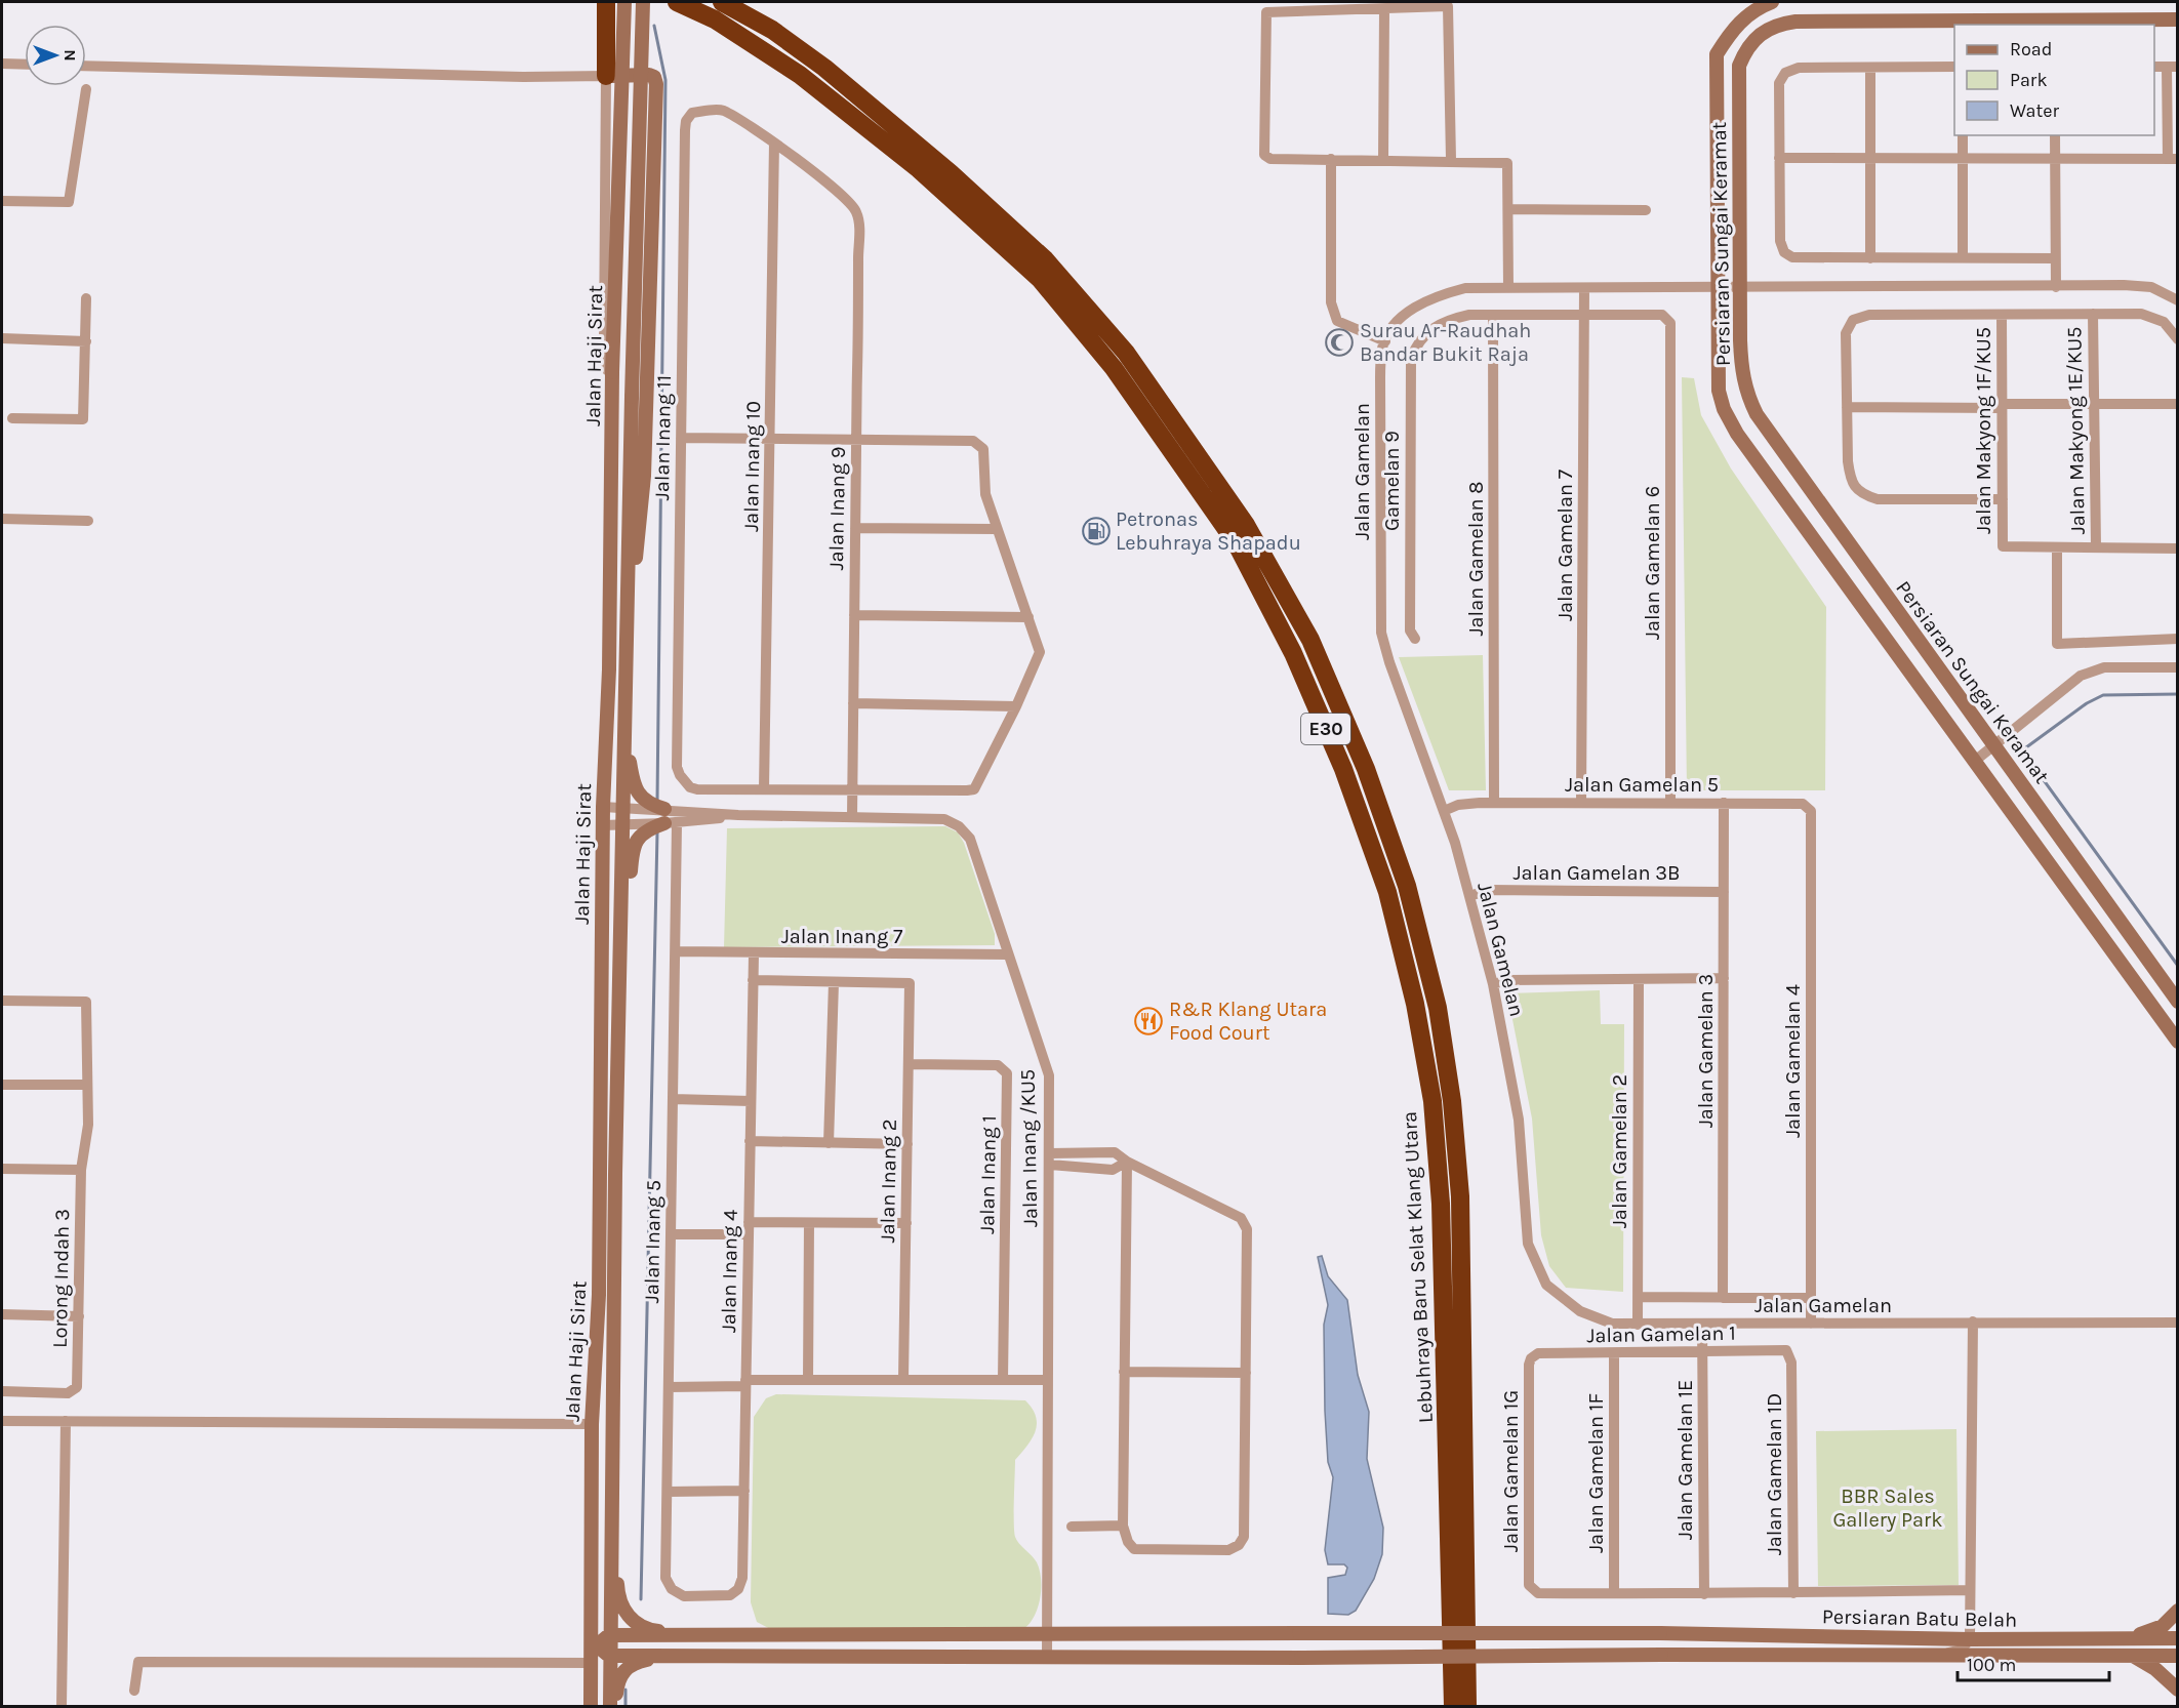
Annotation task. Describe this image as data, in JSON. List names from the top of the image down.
{
  "streets": {
    "highway": ["E30", "Lebuhraya Baru Selat Klang Utara"],
    "street": [
      "Persiaran Sungai Keramat",
      "Jalan Haji Sirat",
      "Jalan Makyong 1F/KU5",
      "Jalan Makyong 1E/KU5",
      "Jalan Inang 11",
      "Jalan Inang 10",
      "Jalan Gamelan",
      "Gamelan 9",
      "Jalan Inang 9",
      "Jalan Gamelan 7",
      "Jalan Gamelan 8",
      "Jalan Gamelan 6",
      "Jalan Gamelan 5",
      "Jalan Gamelan 3B",
      "Jalan Inang 7",
      "Jalan Gamelan 3",
      "Jalan Gamelan 4",
      "Jalan Inang /KU5",
      "Jalan Gamelan 2",
      "Jalan Inang 1",
      "Jalan Inang 2",
      "Jalan Inang 5",
      "Jalan Inang 4",
      "Lorong Indah 3",
      "Jalan Gamelan 1",
      "Jalan Gamelan 1E",
      "Jalan Gamelan 1G",
      "Jalan Gamelan 1F",
      "Jalan Gamelan 1D",
      "Persiaran Batu Belah"
    ]
  },
  "crossings": [
    ["Persiaran Sungai Keramat", "Jalan Gamelan"],
    ["Jalan Inang 11", "Jalan Inang 10"],
    ["Jalan Inang 11", "Jalan Inang 9"],
    ["Jalan Gamelan", "Jalan Gamelan 7"],
    ["Jalan Gamelan", "Jalan Gamelan 5"],
    ["Jalan Gamelan", "Jalan Gamelan 3B"],
    ["Jalan Gamelan", "Jalan Gamelan 4"],
    ["Jalan Gamelan", "Jalan Gamelan 2"],
    ["Jalan Gamelan", "Jalan Gamelan 1E"],
    ["Gamelan 9", "Jalan Gamelan 8"],
    ["Jalan Inang 9", "Jalan Inang /KU5"],
    ["Jalan Gamelan 7", "Jalan Gamelan 6"],
    ["Jalan Gamelan 7", "Jalan Gamelan 5"],
    ["Jalan Gamelan 8", "Jalan Gamelan 5"],
    ["Jalan Gamelan 6", "Jalan Gamelan 5"],
    ["Jalan Gamelan 5", "Jalan Gamelan 3"],
    ["Jalan Gamelan 5", "Jalan Gamelan 4"],
    ["Jalan Gamelan 3B", "Jalan Gamelan 3"],
    ["Jalan Inang 7", "Jalan Inang /KU5"],
    ["Jalan Inang 7", "Jalan Inang 5"],
    ["Jalan Inang 7", "Jalan Inang 4"],
    ["Jalan Inang /KU5", "Jalan Inang 5"],
    ["Jalan Inang /KU5", "Persiaran Batu Belah"],
    ["Jalan Inang 1", "Jalan Inang 2"],
    ["Jalan Inang 5", "Jalan Inang 4"],
    ["Jalan Gamelan 1", "Jalan Gamelan 1E"],
    ["Jalan Gamelan 1", "Jalan Gamelan 1G"],
    ["Jalan Gamelan 1", "Jalan Gamelan 1F"],
    ["Jalan Gamelan 1", "Jalan Gamelan 1D"],
    ["Jalan Gamelan 1G", "Jalan Gamelan 1F"]
  ],
  "parks": ["BBR Sales Gallery Park"],
  "places": {
    "mosque": ["Surau Ar-Raudhah Bandar Bukit Raja"],
    "fuel station": ["Petronas Lebuhraya Shapadu"],
    "restaurant": ["R&R Klang Utara Food Court"]
  },
  "legend": ["Road", "Park", "Water"],
  "scale_bar": "100 m",
  "north": "right"
}
